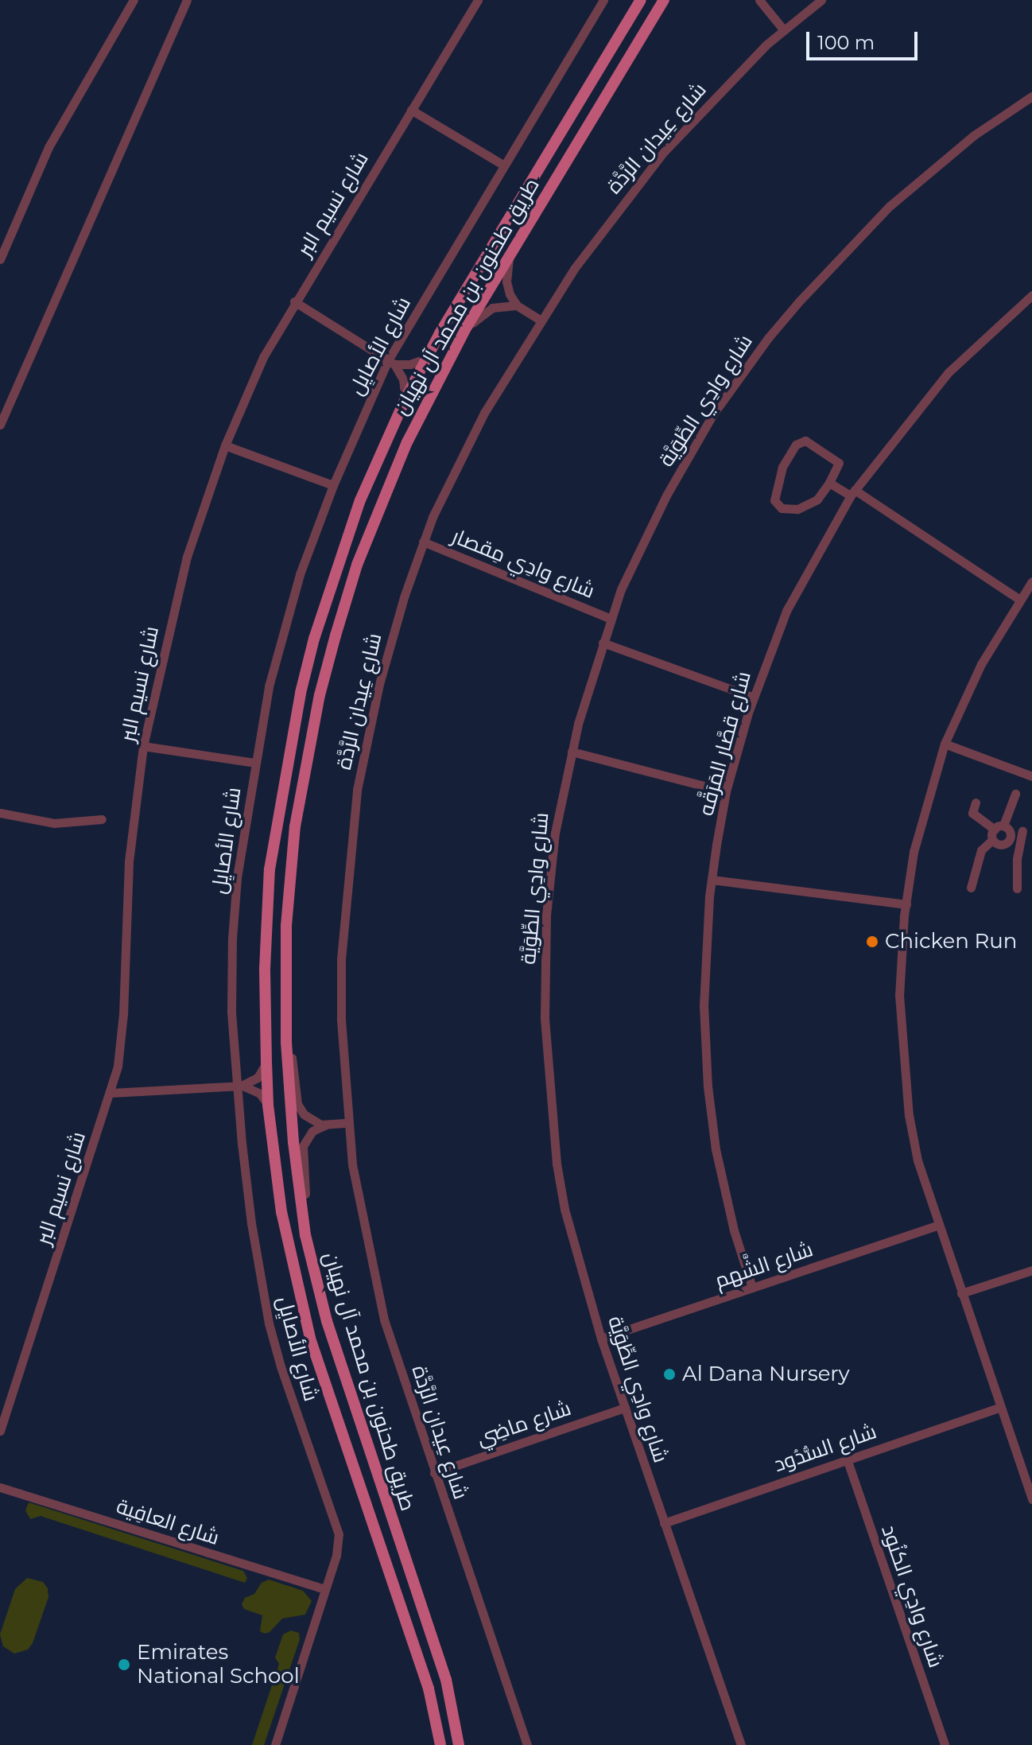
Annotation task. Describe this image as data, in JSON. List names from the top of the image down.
{
  "streets": {
    "main road": ["طريق طحنون بن محمد آل نهيان"],
    "street": [
      "شارع عِيدان الرَّدَّة",
      "شارع نسيم البر",
      "شارع الأصايِل",
      "شارع وادِي الطِّوَيَّة",
      "شارع وادِي مِقصار",
      "شارع قصَّار المَرَقَّه",
      "شارع الشَّهم",
      "شارع ماضِي",
      "شارع السُّدُود",
      "شارع العافِية",
      "شارع وادِي الكنُود"
    ]
  },
  "crossings": [
    ["شارع عِيدان الرَّدَّة", "شارع وادِي مِقصار"],
    ["شارع عِيدان الرَّدَّة", "شارع ماضِي"],
    ["شارع الأصايِل", "شارع العافِية"],
    ["شارع وادِي الطِّوَيَّة", "شارع وادِي مِقصار"],
    ["شارع وادِي الطِّوَيَّة", "شارع الشَّهم"],
    ["شارع وادِي الطِّوَيَّة", "شارع ماضِي"],
    ["شارع وادِي الطِّوَيَّة", "شارع السُّدُود"],
    ["شارع قصَّار المَرَقَّه", "شارع الشَّهم"],
    ["شارع السُّدُود", "شارع وادِي الكنُود"]
  ],
  "places": ["Chicken Run", "Al Dana Nursery", "Emirates National School"],
  "scale_bar": "100 m"
}
